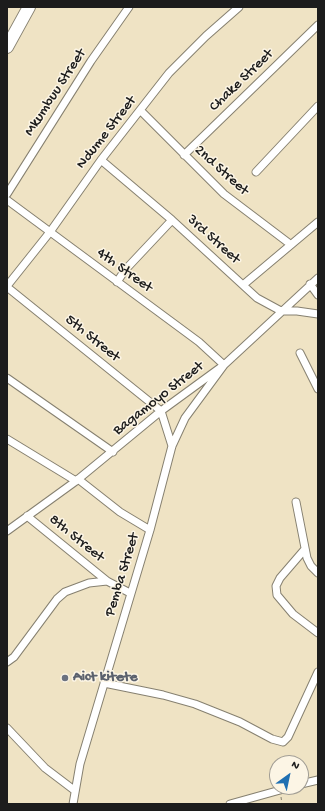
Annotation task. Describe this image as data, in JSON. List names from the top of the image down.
{
  "streets": {
    "street": [
      "Chake Street",
      "Mkumbuu Street",
      "Ndume Street",
      "2nd Street",
      "3rd Street",
      "4th Street",
      "5th Street",
      "Bagamoyo Street",
      "8th Street",
      "Pemba Street"
    ]
  },
  "crossings": [
    ["Chake Street", "2nd Street"],
    ["Ndume Street", "2nd Street"],
    ["Ndume Street", "3rd Street"],
    ["Ndume Street", "4th Street"],
    ["Ndume Street", "5th Street"],
    ["3rd Street", "Bagamoyo Street"],
    ["4th Street", "Bagamoyo Street"],
    ["4th Street", "Pemba Street"],
    ["5th Street", "Bagamoyo Street"],
    ["Bagamoyo Street", "8th Street"],
    ["Bagamoyo Street", "Pemba Street"],
    ["8th Street", "Pemba Street"]
  ],
  "places": ["Aict kitete"],
  "north": "top right"
}
